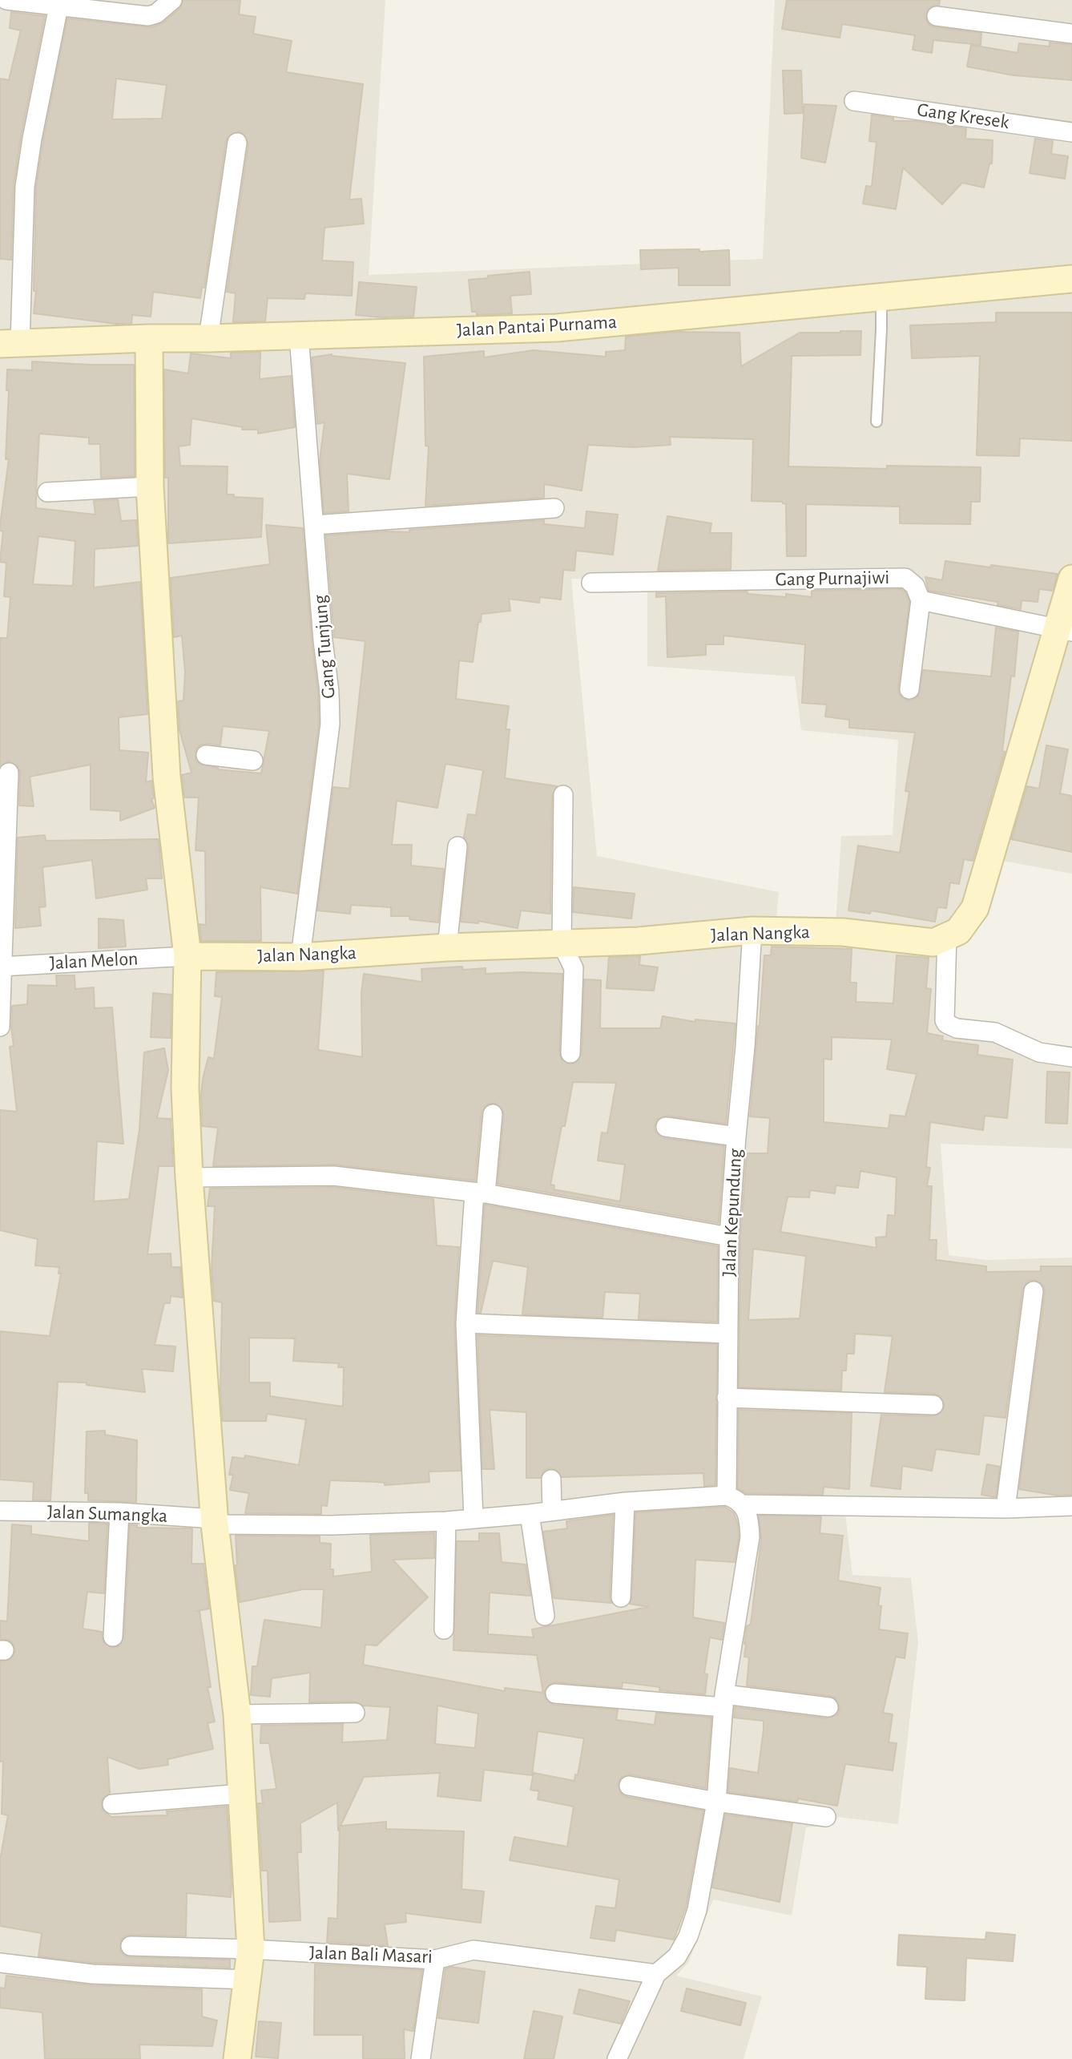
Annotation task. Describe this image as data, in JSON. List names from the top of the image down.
{
  "streets": {
    "street": [
      "Gang Kresek",
      "Jalan Pantai Purnama",
      "Gang Purnajiwi",
      "Gang Tunjung",
      "Jalan Nangka",
      "Jalan Melon",
      "Jalan Kepundung",
      "Jalan Sumangka",
      "Jalan Bali Masari"
    ]
  },
  "crossings": [
    ["Jalan Pantai Purnama", "Gang Tunjung"],
    ["Gang Tunjung", "Jalan Nangka"],
    ["Jalan Nangka", "Jalan Melon"],
    ["Jalan Nangka", "Jalan Kepundung"],
    ["Jalan Kepundung", "Jalan Sumangka"]
  ]
}
